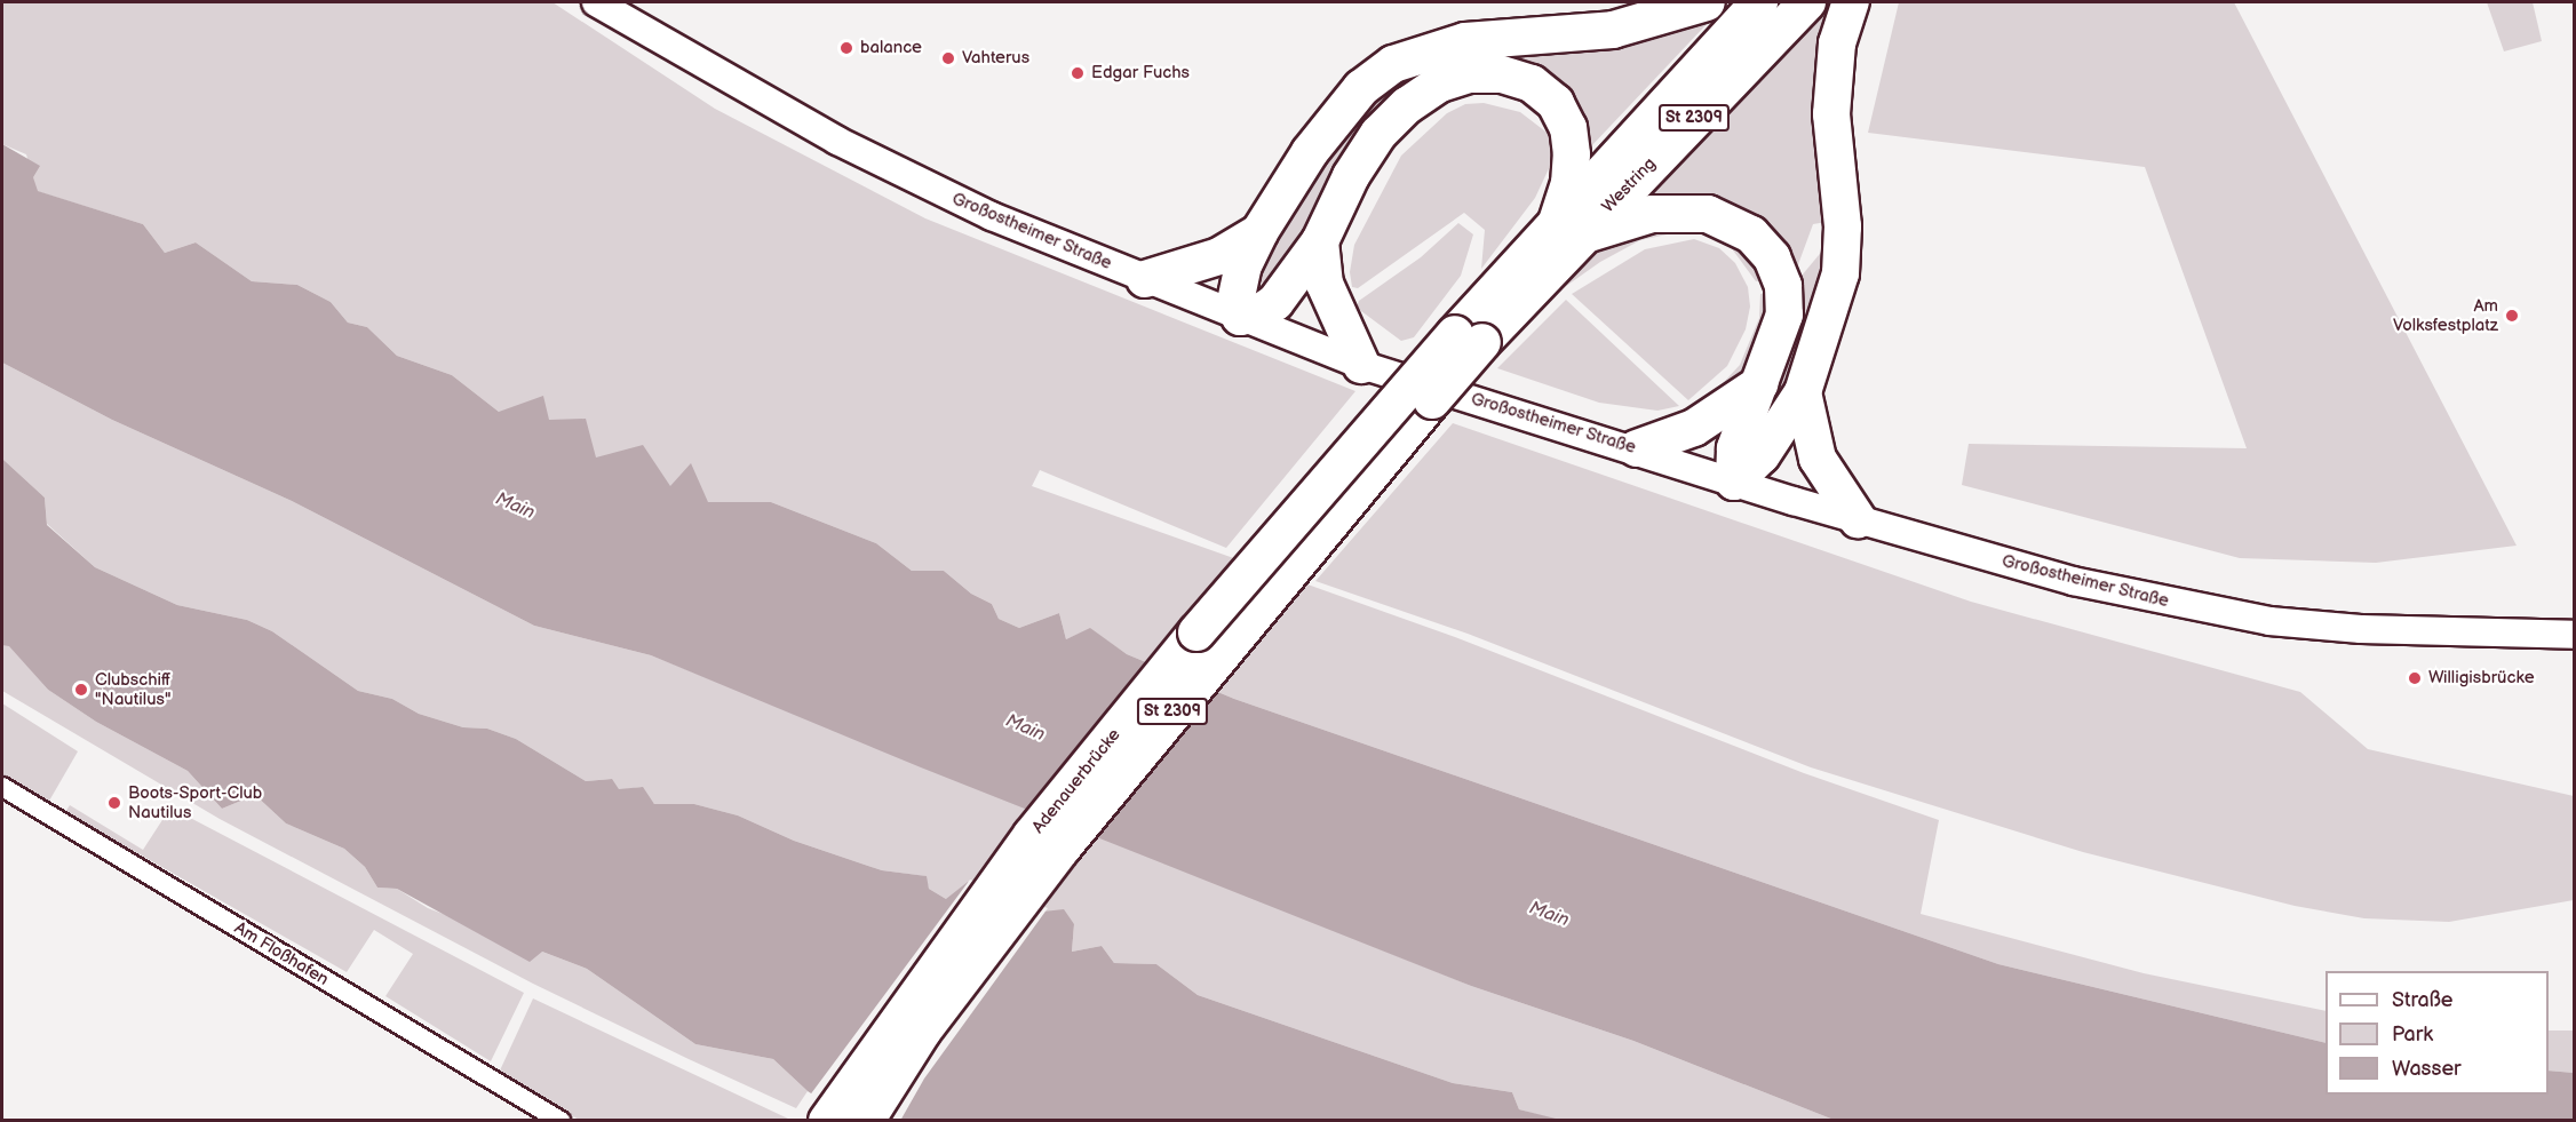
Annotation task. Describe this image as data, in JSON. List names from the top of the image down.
{
  "streets": {
    "highway": ["St 2309", "Westring", "Adenauerbrücke"],
    "main road": ["Großostheimer Straße"],
    "street": ["Am Floßhafen"]
  },
  "crossings": [
    ["Westring", "Adenauerbrücke"]
  ],
  "water": ["Main"],
  "places": [
    "balance",
    "Vahterus",
    "Edgar Fuchs",
    "Am Volksfestplatz",
    "Willigisbrücke",
    "Clubschiff \"Nautilus\"",
    "Boots-Sport-Club Nautilus"
  ],
  "legend": ["Straße", "Park", "Wasser"]
}
